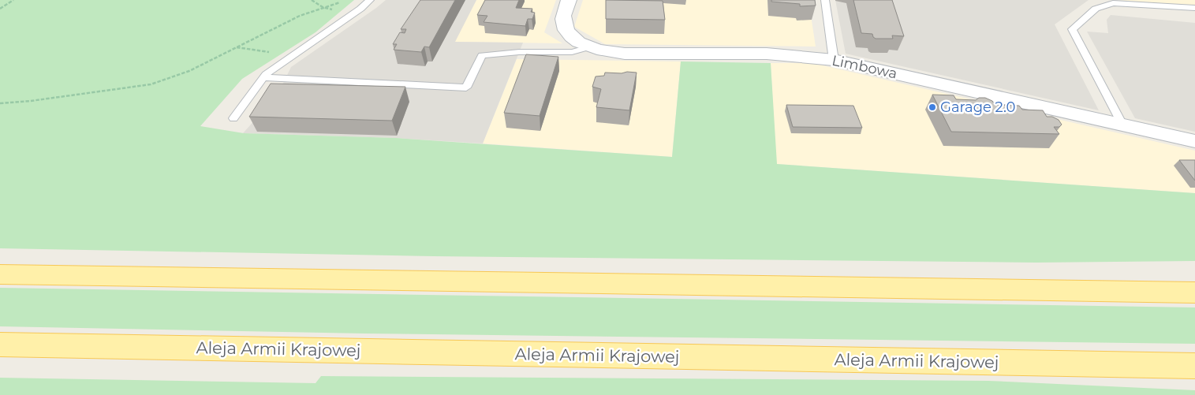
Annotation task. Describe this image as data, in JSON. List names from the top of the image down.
{
  "streets": {
    "main road": ["Aleja Armii Krajowej"],
    "street": ["Limbowa"]
  },
  "places": ["Garage 2.0"]
}
